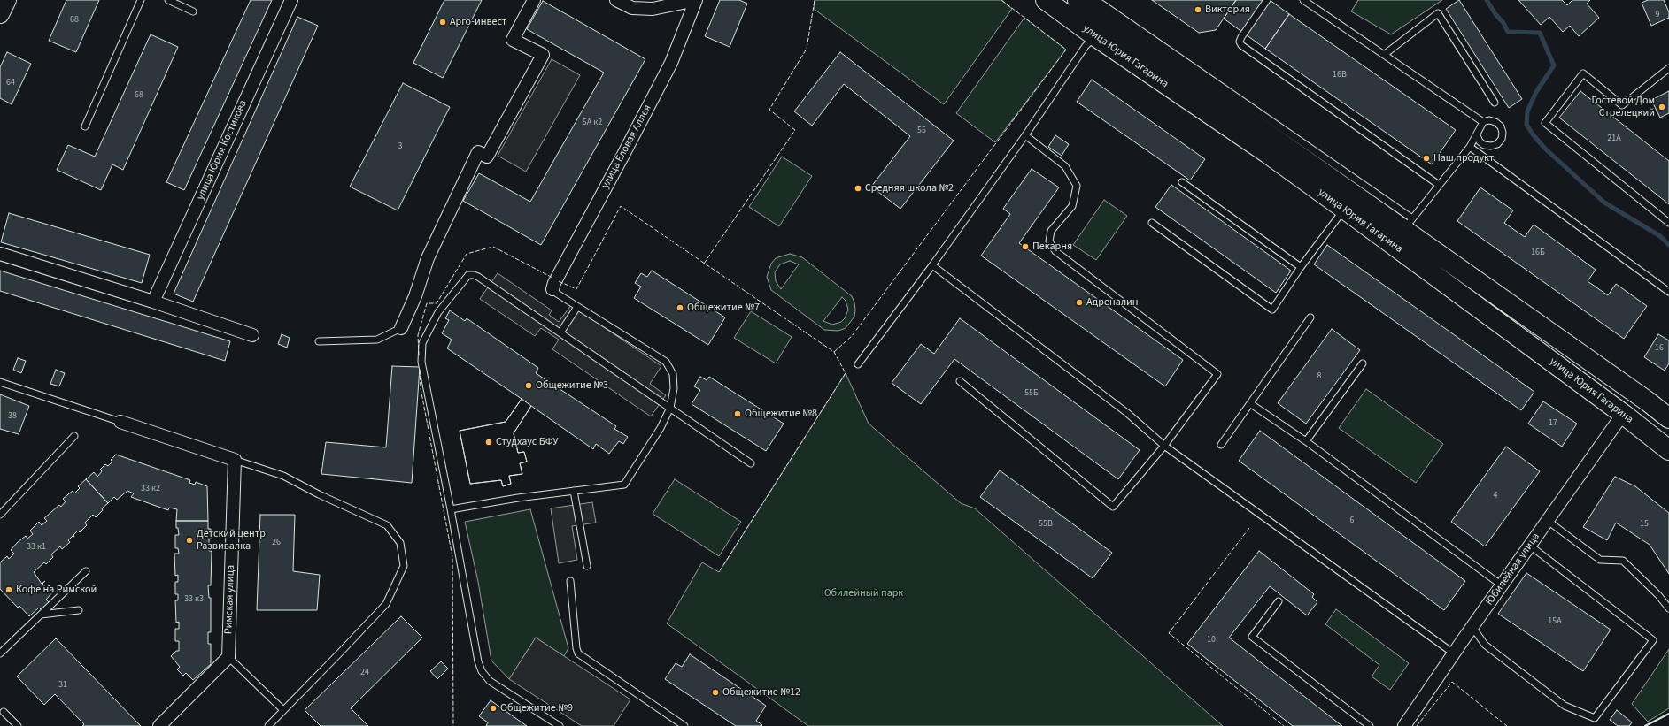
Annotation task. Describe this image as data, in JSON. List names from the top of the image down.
{
  "streets": {
    "main road": ["улица Юрия Гагарина"],
    "street": [
      "улица Еловая Аллея",
      "улица Юрия Костикова",
      "Юбилейная улица",
      "Римская улица"
    ]
  },
  "crossings": [
    ["улица Юрия Гагарина", "Юбилейная улица"]
  ],
  "parks": ["Юбилейный парк"],
  "places": [
    "Виктория",
    "Арго-инвест",
    "Гостевой Дом Стрелецкий",
    "Наш продукт",
    "Средняя школа №2",
    "Пекарня",
    "Адреналин",
    "Общежитие №7",
    "Общежитие №3",
    "Общежитие №8",
    "Студхаус БФУ",
    "Детский центр Развивалка",
    "Кофе на Римской",
    "Общежитие №12",
    "Общежитие №9"
  ],
  "house_numbers": [
    "9",
    "68",
    "16В",
    "64",
    "68",
    "5А к2",
    "55",
    "21А",
    "3",
    "16Б",
    "16",
    "8",
    "55Б",
    "38",
    "17",
    "33 к2",
    "4",
    "6",
    "55В",
    "15",
    "26",
    "33 к1",
    "33 к3",
    "15А",
    "10",
    "24",
    "31"
  ]
}
